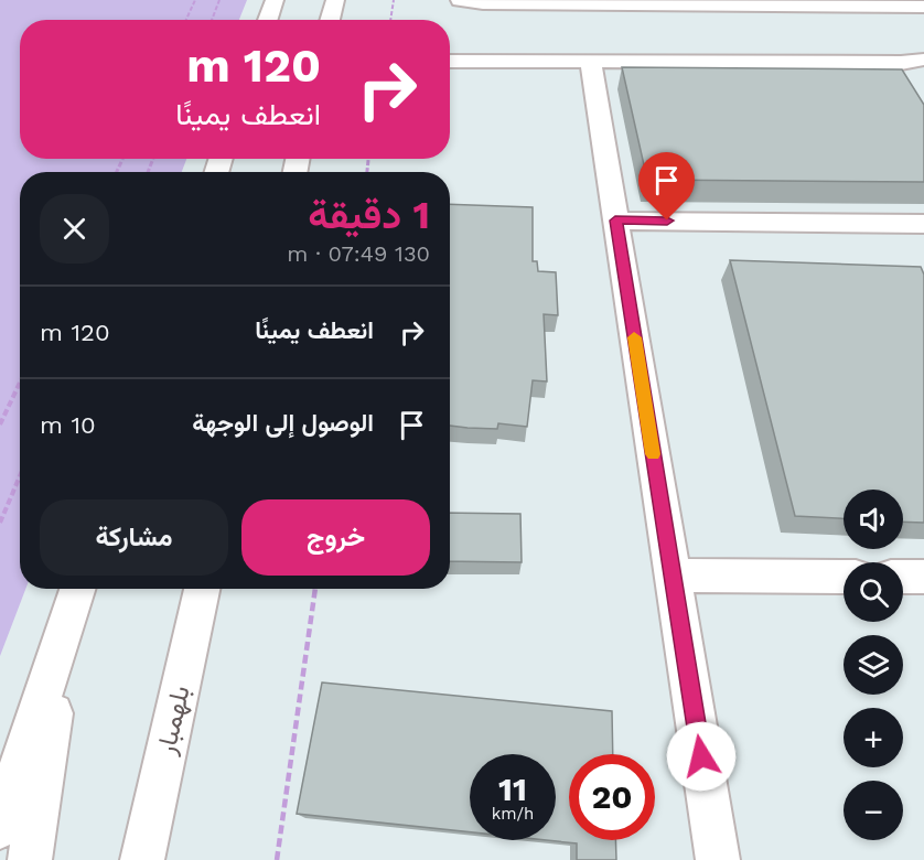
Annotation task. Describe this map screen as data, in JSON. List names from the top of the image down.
{
  "streets": {
    "street": ["بلهمبار"]
  },
  "page": {
    "turn": ["120 m", "انعطف يمينًا"],
    "heading": ["1 دقيقة", "130 m · 07:49"],
    "list": [
      {
        "name": "انعطف يمينًا",
        "value": "120 m"
      },
      {
        "name": "الوصول إلى الوجهة",
        "value": "10 m"
      }
    ],
    "buttons": ["خروج", "مشاركة"],
    "map_buttons": ["+", "−"],
    "speed": "11 km/h",
    "limit": "20"
  }
}
